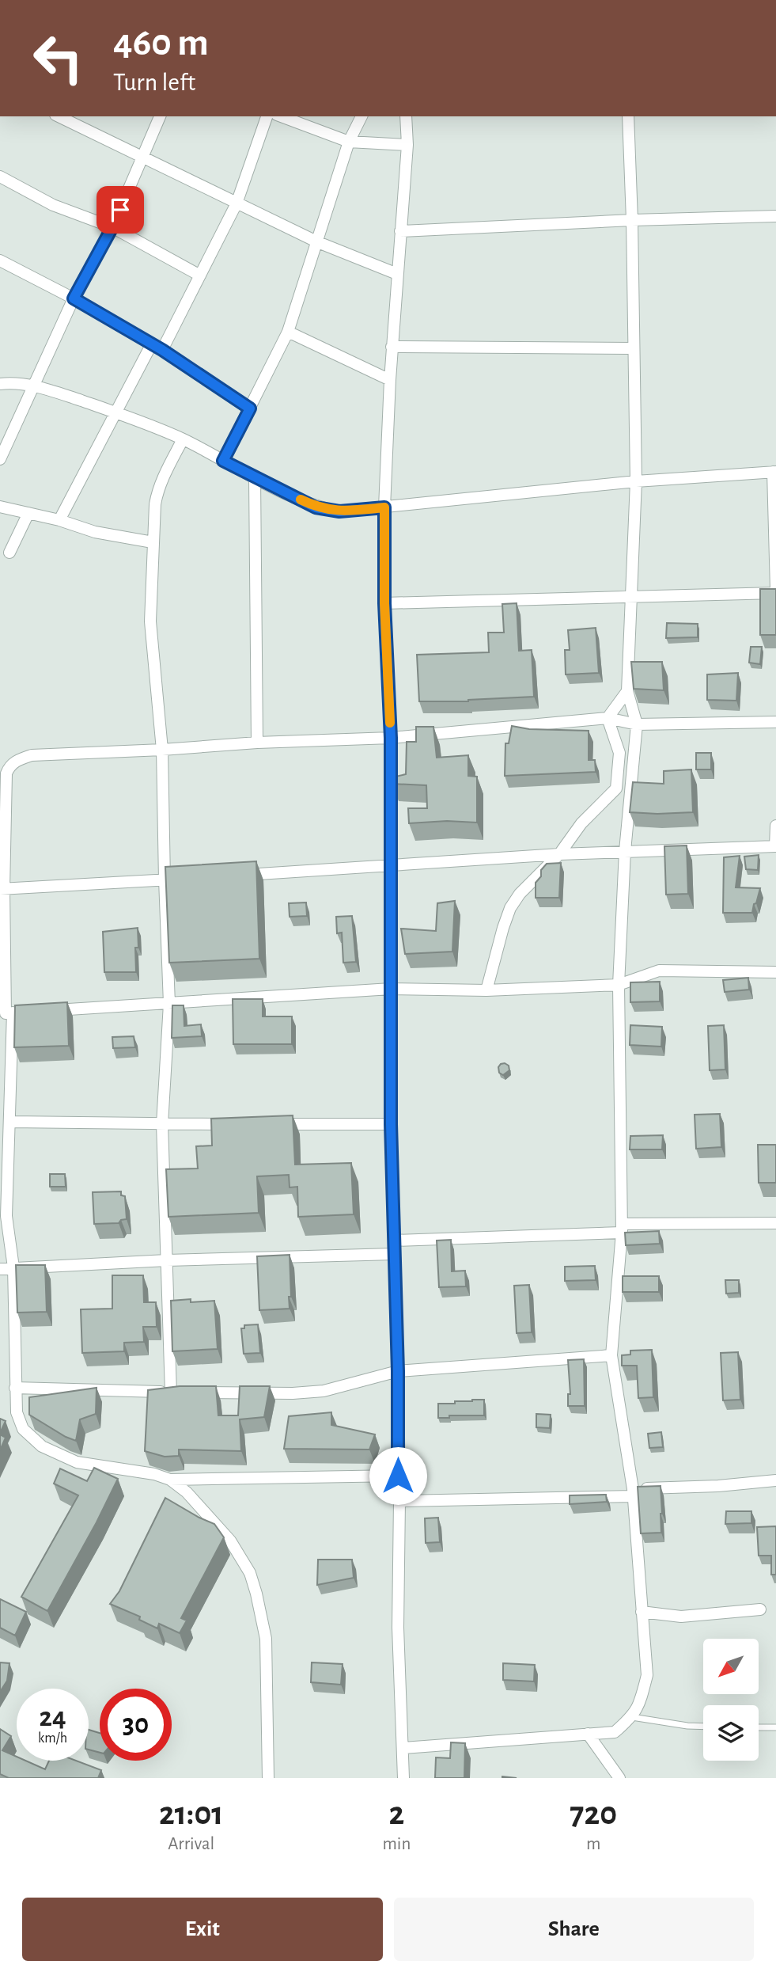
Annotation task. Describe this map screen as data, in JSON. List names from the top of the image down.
{
  "north": "bottom left",
  "page": {
    "turn": ["460 m", "Turn left"],
    "speed": "24 km/h",
    "limit": "30",
    "eta": [
      "21:01",
      "Arrival",
      "2",
      "min",
      "720",
      "m"
    ],
    "buttons": ["Exit", "Share"]
  }
}
